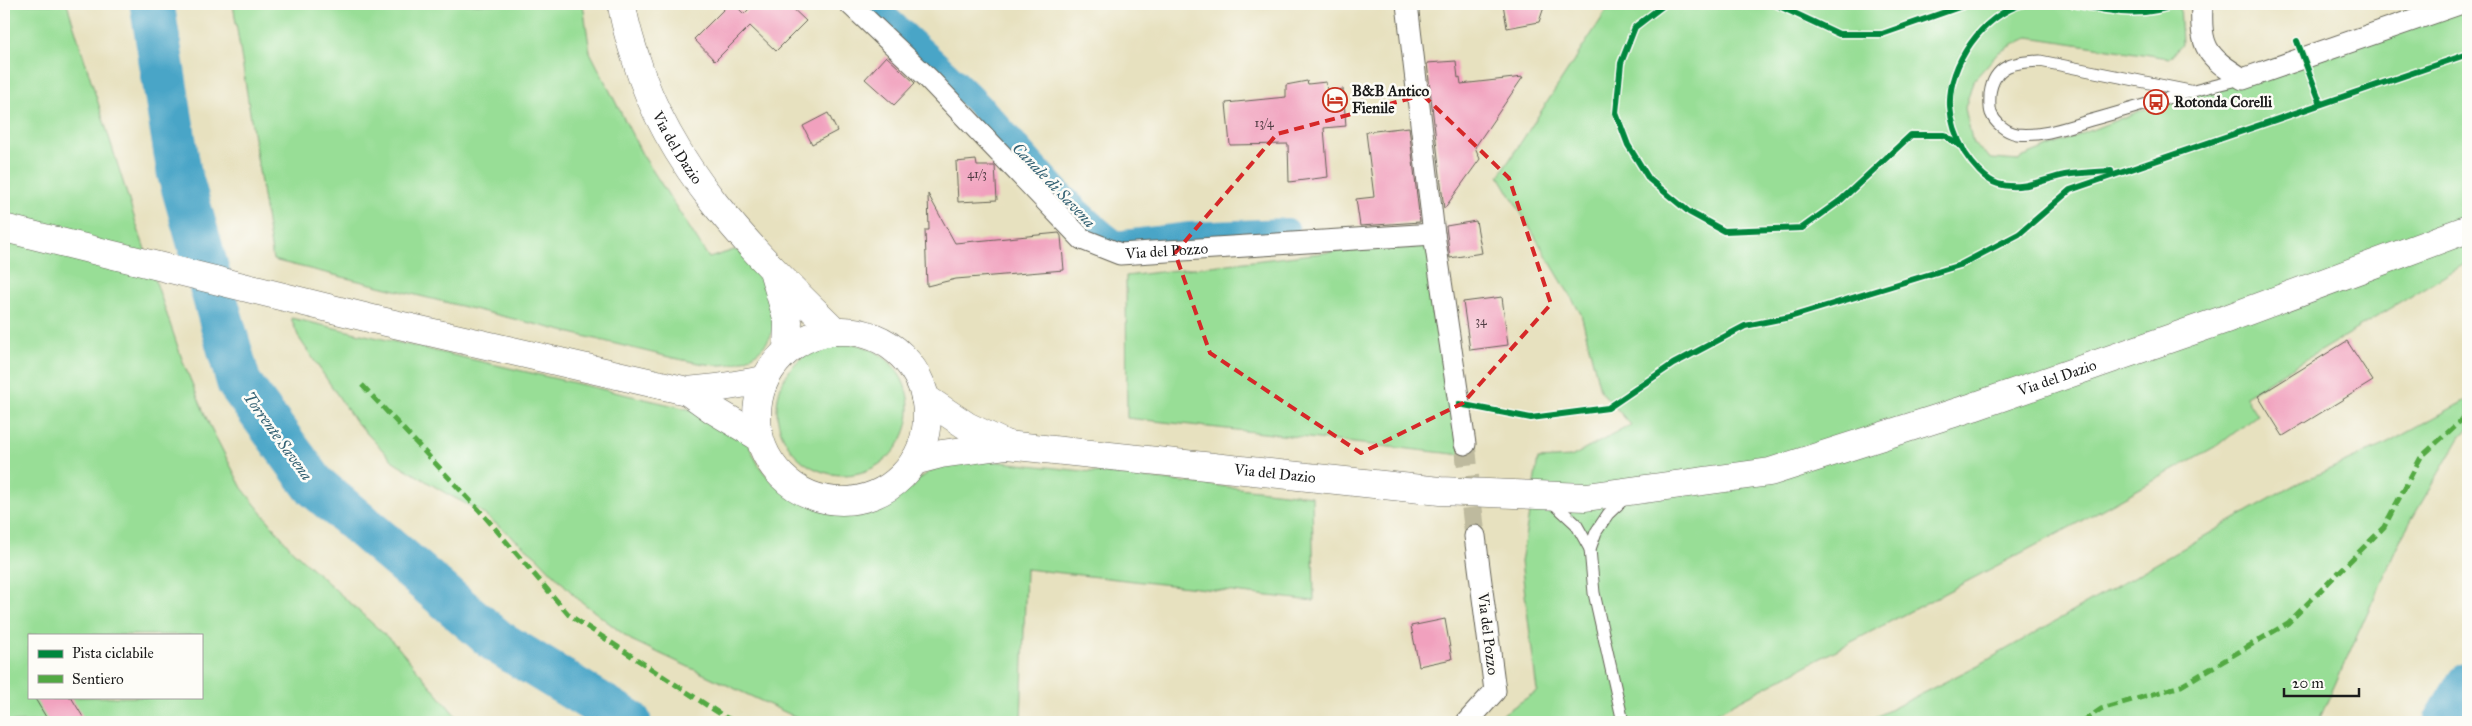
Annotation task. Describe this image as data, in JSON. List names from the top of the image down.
{
  "streets": {
    "main road": ["Via del Dazio"],
    "street": ["Via del Pozzo"]
  },
  "water": ["Canale di Savena", "Torrente Savena"],
  "places": {
    "hotel": ["B&B Antico Fienile"],
    "bus stop": ["Rotonda Corelli"]
  },
  "house_numbers": ["13/4", "41/3", "34"],
  "legend": ["Pista ciclabile", "Sentiero"],
  "scale_bar": "20 m"
}
